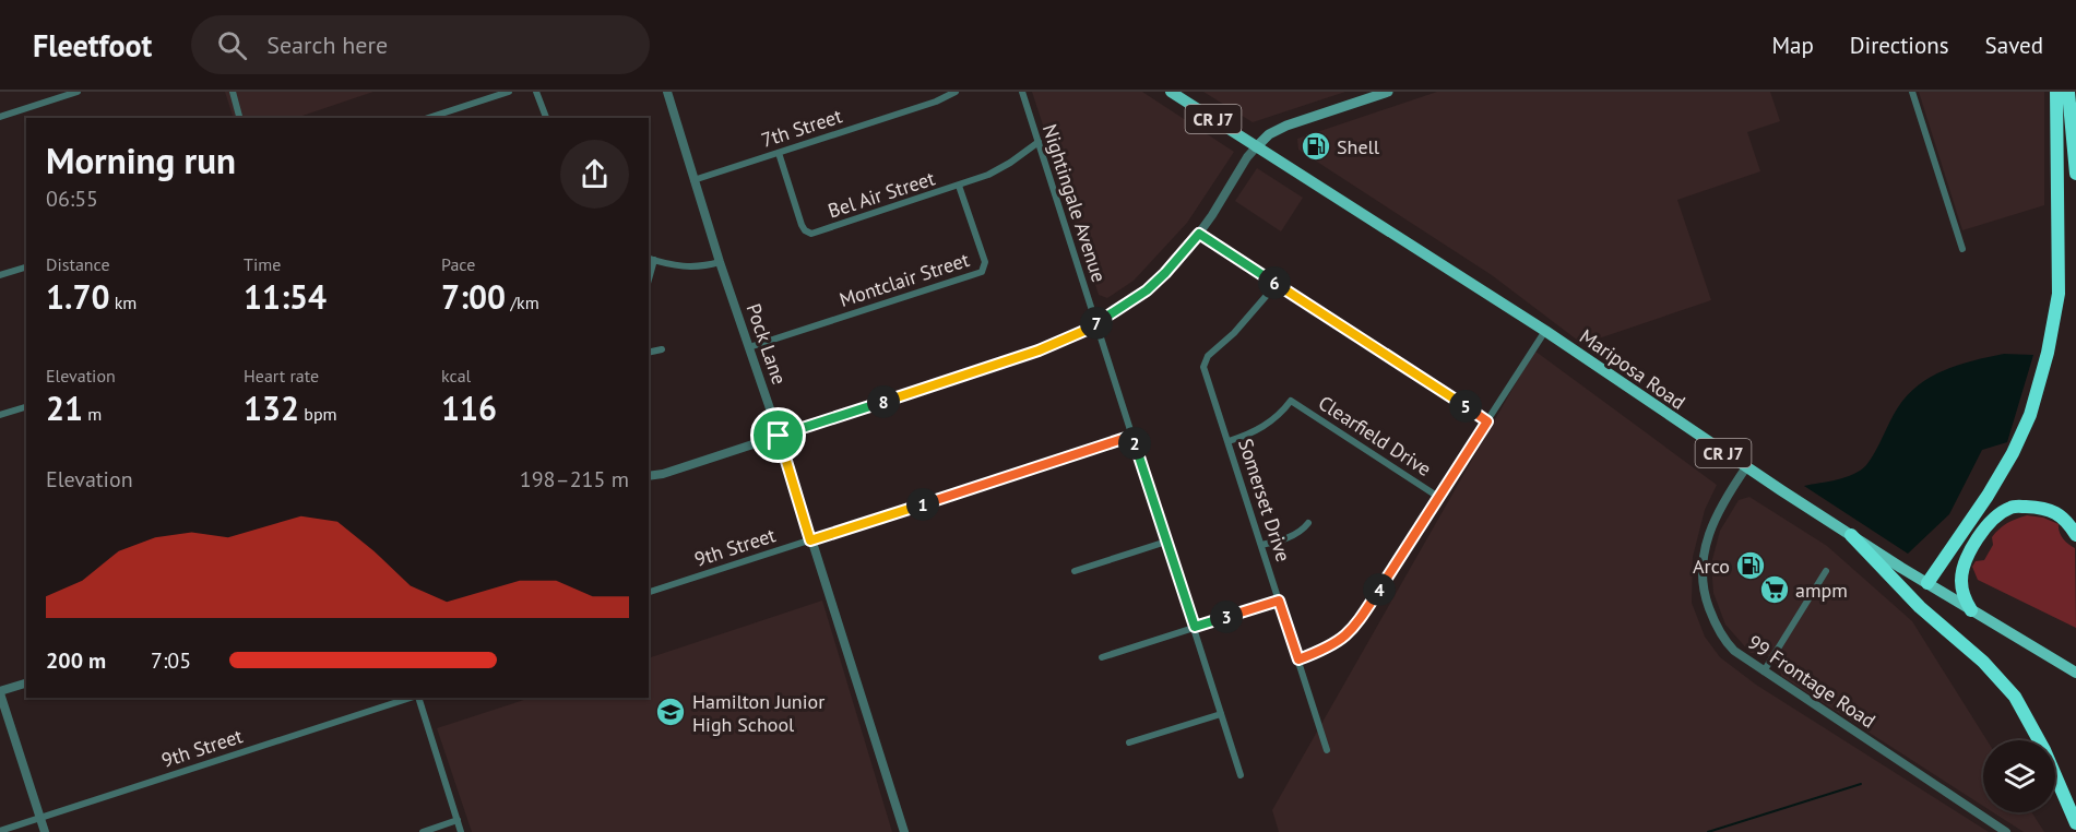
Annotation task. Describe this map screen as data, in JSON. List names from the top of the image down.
{
  "streets": {
    "main road": ["CR J7", "Mariposa Road"],
    "street": [
      "7th Street",
      "Bel Air Street",
      "Nightingale Avenue",
      "Montclair Street",
      "Pock Lane",
      "Clearfield Drive",
      "Somerset Drive",
      "9th Street",
      "99 Frontage Road"
    ]
  },
  "crossings": [
    ["7th Street", "Bel Air Street"],
    ["7th Street", "Pock Lane"],
    ["Bel Air Street", "Nightingale Avenue"],
    ["Bel Air Street", "Montclair Street"],
    ["Nightingale Avenue", "9th Street"],
    ["Montclair Street", "Pock Lane"],
    ["Pock Lane", "9th Street"],
    ["Mariposa Road", "99 Frontage Road"],
    ["Clearfield Drive", "Somerset Drive"]
  ],
  "places": {
    "fuel station": ["Shell", "Arco"],
    "supermarket": ["ampm"],
    "school or university": ["Hamilton Junior High School"]
  },
  "page": {
    "header": "Fleetfoot",
    "search": "Search here",
    "nav": ["Map", "Directions", "Saved"],
    "heading": ["Morning run", "06:55"],
    "stats": [
      ["Distance", "1.70 km"],
      ["Time", "11:54"],
      ["Pace", "7:00 /km"],
      ["Elevation", "21 m"],
      ["Heart rate", "132 bpm"],
      ["kcal", "116"]
    ],
    "pins": [
      "6",
      "7",
      "8",
      "5",
      "2",
      "1",
      "4",
      "3"
    ],
    "chart": ["Elevation", "198–215 m"],
    "list": [
      {
        "name": "200 m",
        "note": "7:05"
      }
    ]
  }
}
